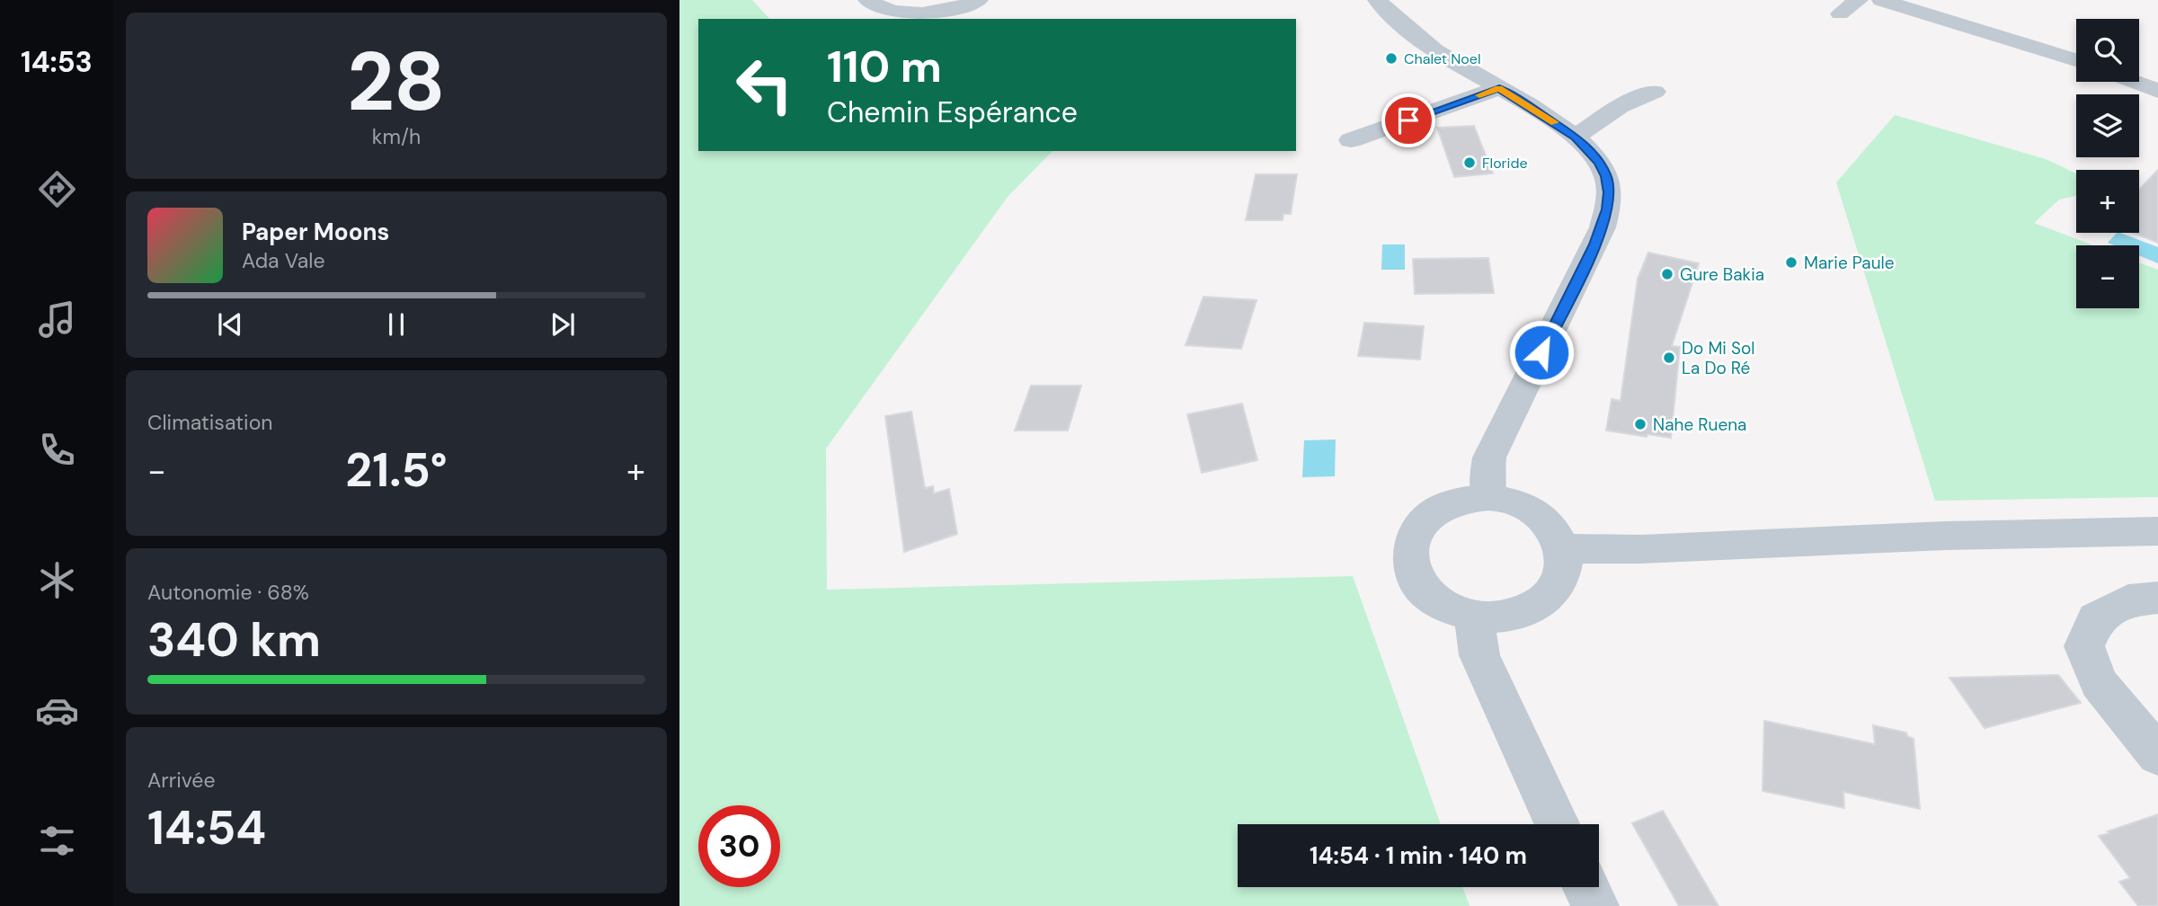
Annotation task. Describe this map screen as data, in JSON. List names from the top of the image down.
{
  "places": [
    "Chalet Noel",
    "Floride",
    "Marie Paule",
    "Gure Bakia",
    "Do Mi Sol La Do Ré",
    "Nahe Ruena"
  ],
  "page": {
    "tabs": "14:53",
    "tile": [
      ["28", "km/h"],
      "Climatisation",
      ["Autonomie · 68%", "340 km"],
      ["Arrivée", "14:54"]
    ],
    "map_buttons": ["+", "−"],
    "turn": ["110 m", "Chemin Espérance"],
    "song": ["Paper Moons", "Ada Vale"],
    "heat": ["−", "21.5°", "+"],
    "limit": "30",
    "trip": "14:54 · 1 min · 140 m"
  }
}
